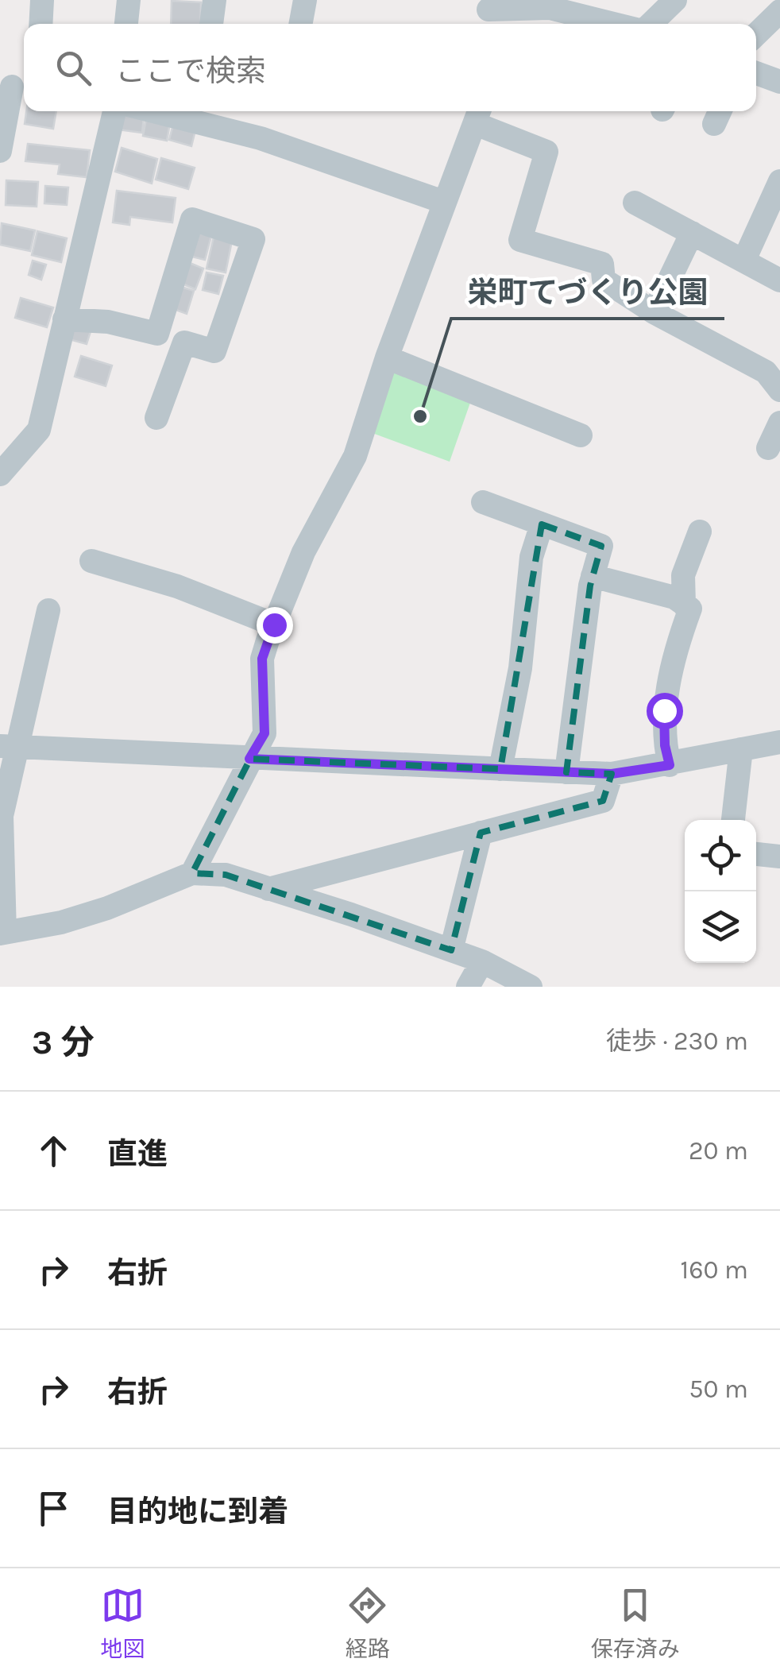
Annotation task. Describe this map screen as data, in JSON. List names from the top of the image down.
{
  "places": ["栄町てづくり公園"],
  "page": {
    "search": "ここで検索",
    "heading": ["3 分", "徒歩 · 230 m"],
    "list": [
      ["直進", "20 m"],
      ["右折", "160 m"],
      ["右折", "50 m"],
      "目的地に到着"
    ],
    "nav": ["地図", "経路", "保存済み"]
  }
}
